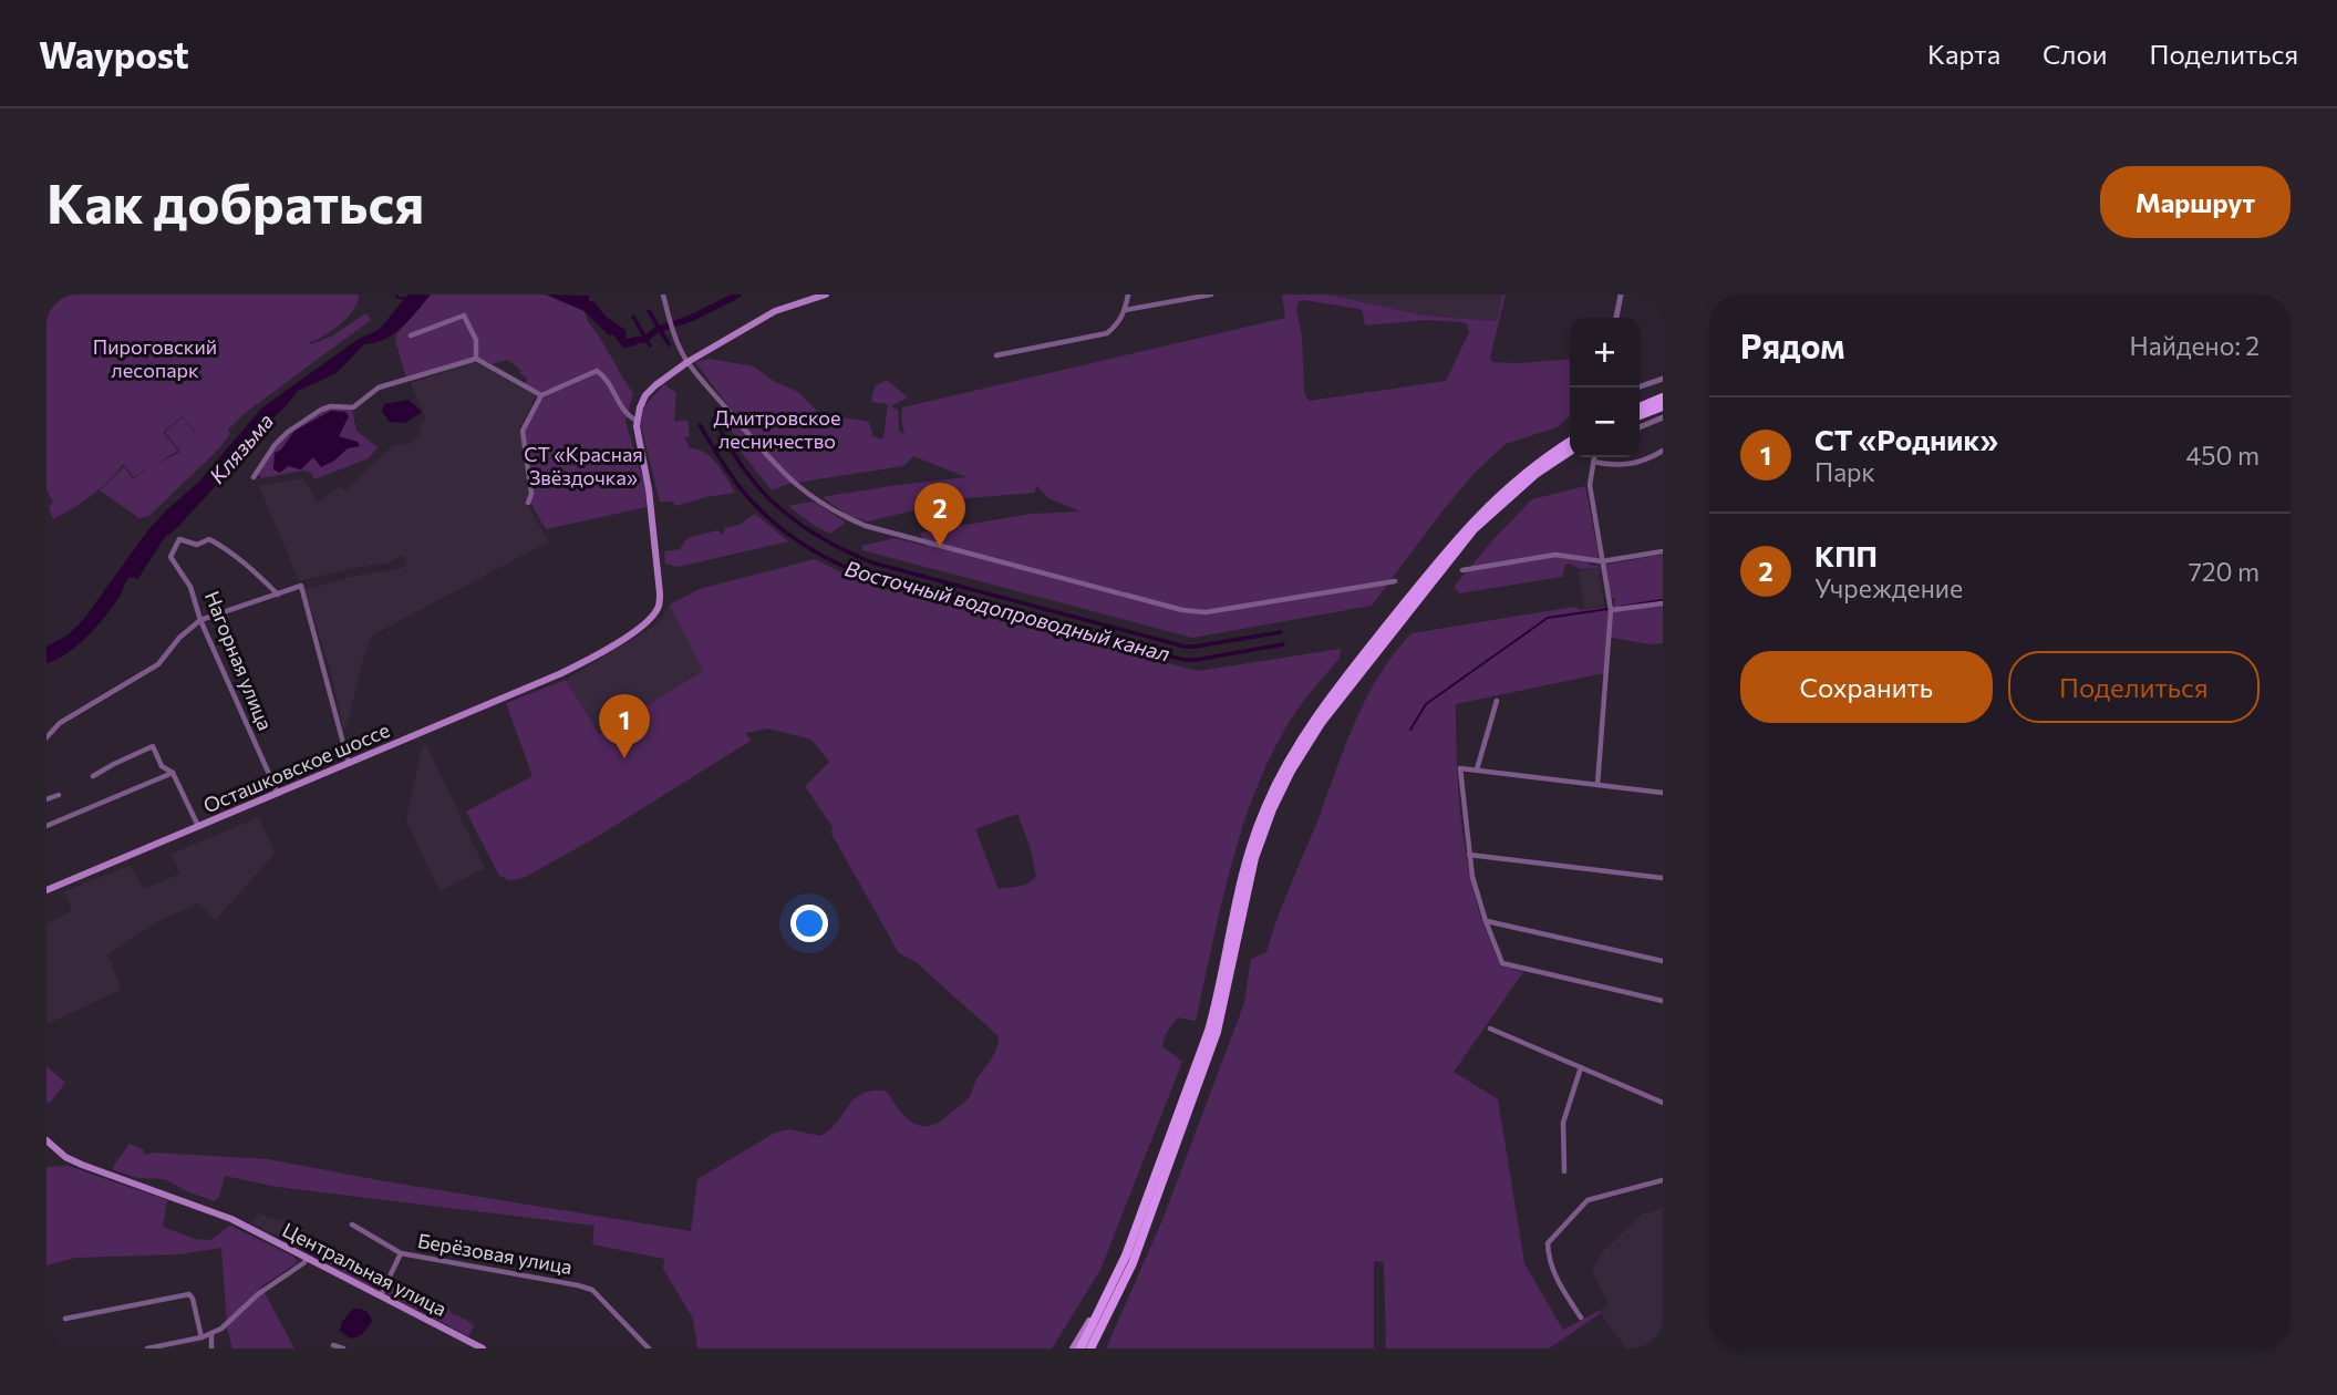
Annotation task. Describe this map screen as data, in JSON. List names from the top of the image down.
{
  "streets": {
    "main road": ["Осташковское шоссе", "Центральная улица"],
    "street": ["Нагорная улица", "Берёзовая улица"]
  },
  "crossings": [
    ["Нагорная улица", "Осташковское шоссе"]
  ],
  "water": ["Клязьма", "Восточный водопроводный канал"],
  "parks": ["Пироговский лесопарк", "Дмитровское лесничество", "СТ «Красная Звёздочка»"],
  "page": {
    "header": "Waypost",
    "nav": ["Карта", "Слои", "Поделиться"],
    "buttons": [
      "Маршрут",
      ["Сохранить", "Поделиться"]
    ],
    "title": "Как добраться",
    "heading": ["Рядом", "Найдено: 2"],
    "map_buttons": ["+", "−"],
    "list": [
      {
        "mark": "1",
        "name": "СТ «Родник»",
        "note": "Парк",
        "value": "450 m"
      },
      {
        "mark": "2",
        "name": "КПП",
        "note": "Учреждение",
        "value": "720 m"
      }
    ],
    "pins": ["2", "1"]
  }
}
